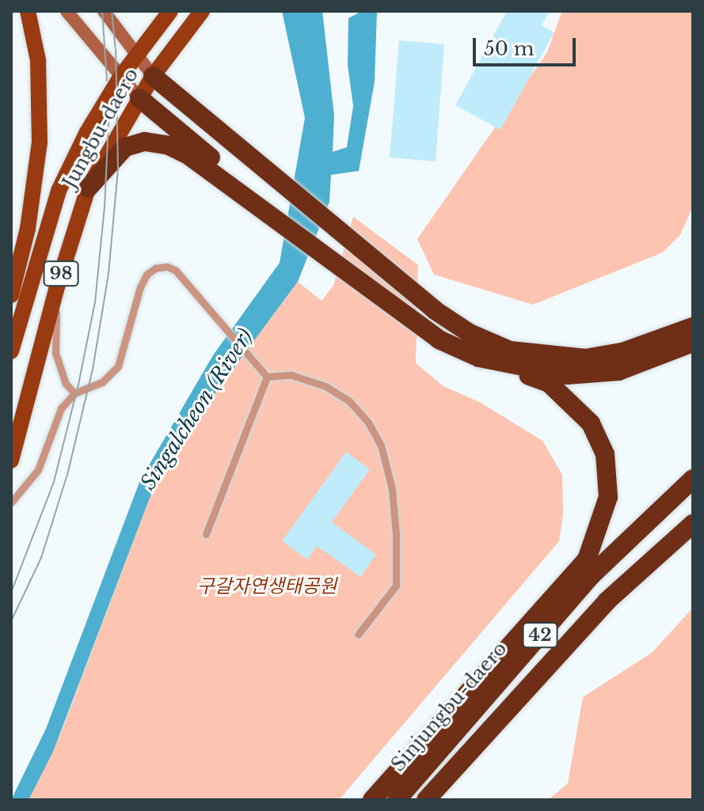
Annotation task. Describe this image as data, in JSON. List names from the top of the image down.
{
  "streets": {
    "highway": ["42", "Sinjungbu-daero"],
    "main road": ["Jungbu-daero", "98"]
  },
  "water": ["Singalcheon (River)"],
  "parks": ["구갈자연생태공원"],
  "scale_bar": "50 m"
}
